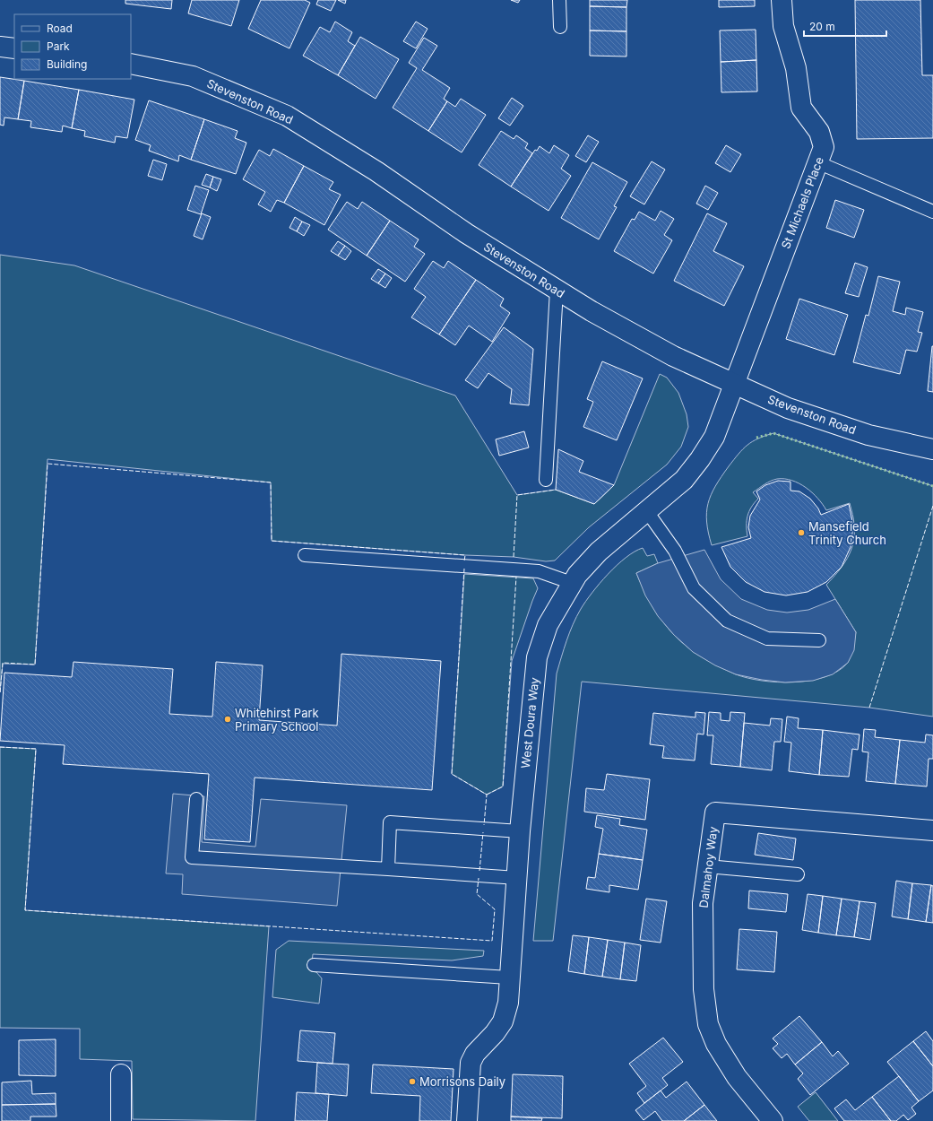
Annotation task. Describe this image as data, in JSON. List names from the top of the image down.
{
  "streets": {
    "main road": [
      "Stevenston Road",
      "St Michaels Place",
      "West Doura Way",
      "Dalmahoy Way"
    ]
  },
  "crossings": [
    ["Stevenston Road", "St Michaels Place"],
    ["Stevenston Road", "West Doura Way"],
    ["St Michaels Place", "West Doura Way"]
  ],
  "places": ["Mansefield Trinity Church", "Whitehirst Park Primary School", "Morrisons Daily"],
  "legend": ["Road", "Park", "Building"],
  "scale_bar": "20 m"
}
